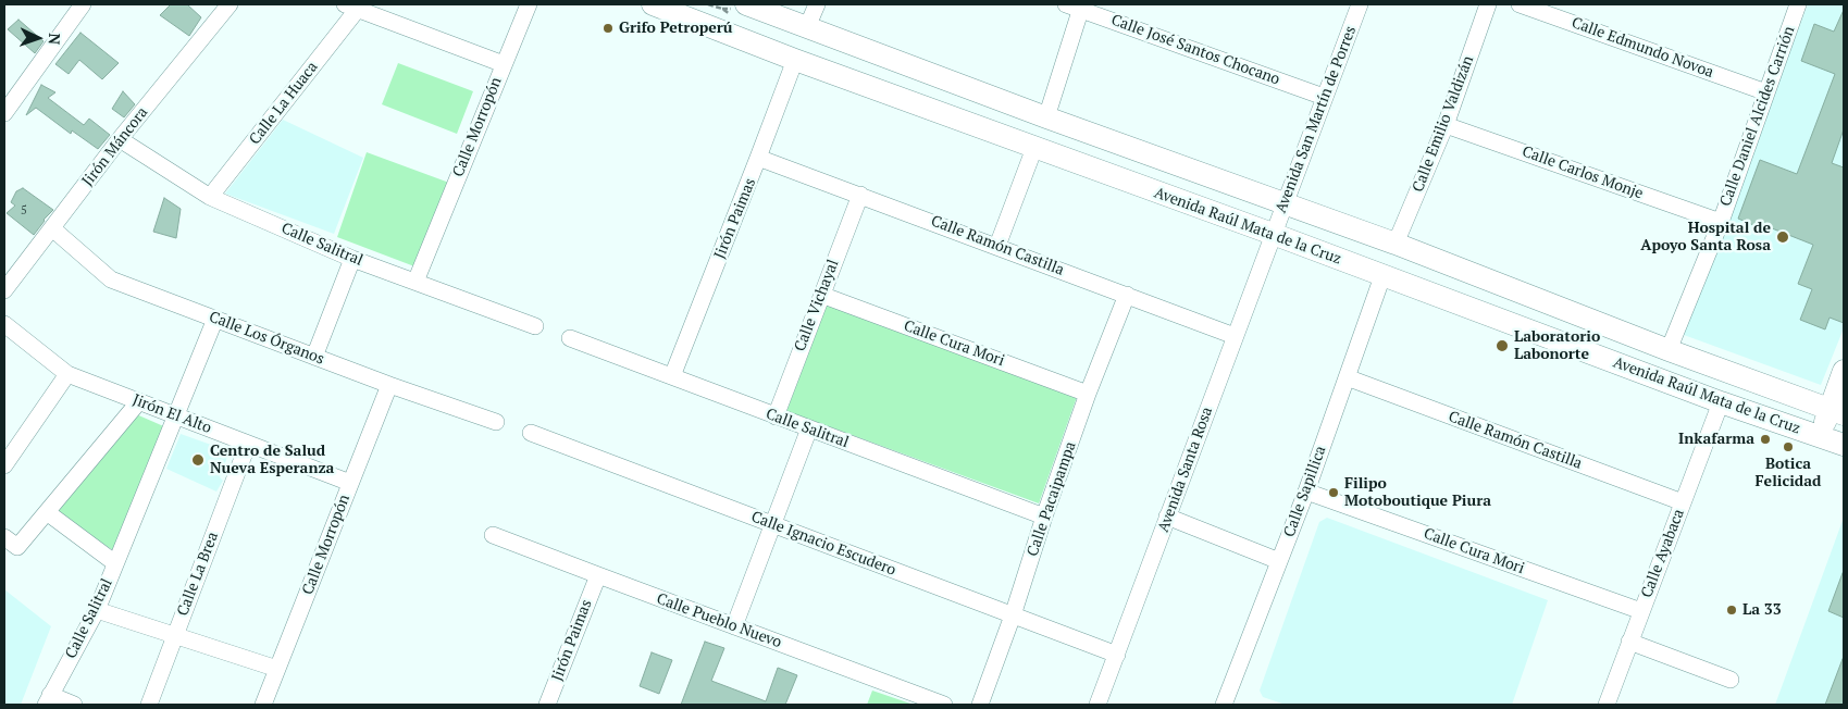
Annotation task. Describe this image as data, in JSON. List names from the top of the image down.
{
  "streets": {
    "main road": ["Avenida Raúl Mata de la Cruz"],
    "street": [
      "Calle Edmundo Novoa",
      "Calle José Santos Chocano",
      "Calle La Huaca",
      "Calle Daniel Alcides Carrión",
      "Avenida San Martín de Porres",
      "Calle Emilio Valdizán",
      "Calle Morropón",
      "Jirón Máncora",
      "Calle Carlos Monje",
      "Jirón Paimas",
      "Calle Salitral",
      "Calle Ramón Castilla",
      "Calle Vichayal",
      "Calle Los Órganos",
      "Calle Cura Mori",
      "Jirón El Alto",
      "Avenida Santa Rosa",
      "Calle Sapillica",
      "Calle Pacaipampa",
      "Calle Ignacio Escudero",
      "Calle Ayabaca",
      "Calle La Brea",
      "Calle Pueblo Nuevo"
    ]
  },
  "crossings": [
    ["Calle Edmundo Novoa", "Calle Daniel Alcides Carrión"],
    ["Calle José Santos Chocano", "Avenida San Martín de Porres"],
    ["Calle La Huaca", "Calle Salitral"],
    ["Calle Daniel Alcides Carrión", "Calle Carlos Monje"],
    ["Calle Daniel Alcides Carrión", "Avenida Raúl Mata de la Cruz"],
    ["Avenida San Martín de Porres", "Avenida Raúl Mata de la Cruz"],
    ["Avenida San Martín de Porres", "Avenida Santa Rosa"],
    ["Calle Emilio Valdizán", "Calle Carlos Monje"],
    ["Calle Emilio Valdizán", "Avenida Raúl Mata de la Cruz"],
    ["Calle Morropón", "Calle Salitral"],
    ["Calle Morropón", "Calle Los Órganos"],
    ["Calle Morropón", "Jirón El Alto"],
    ["Jirón Máncora", "Calle Salitral"],
    ["Jirón Máncora", "Calle Los Órganos"],
    ["Jirón Paimas", "Avenida Raúl Mata de la Cruz"],
    ["Jirón Paimas", "Calle Salitral"],
    ["Jirón Paimas", "Calle Ramón Castilla"],
    ["Jirón Paimas", "Calle Pueblo Nuevo"],
    ["Avenida Raúl Mata de la Cruz", "Avenida Santa Rosa"],
    ["Avenida Raúl Mata de la Cruz", "Calle Sapillica"],
    ["Avenida Raúl Mata de la Cruz", "Calle Ayabaca"],
    ["Calle Salitral", "Calle Vichayal"],
    ["Calle Salitral", "Calle Los Órganos"],
    ["Calle Salitral", "Jirón El Alto"],
    ["Calle Salitral", "Calle Pacaipampa"],
    ["Calle Ramón Castilla", "Calle Vichayal"],
    ["Calle Ramón Castilla", "Avenida Santa Rosa"],
    ["Calle Ramón Castilla", "Calle Sapillica"],
    ["Calle Ramón Castilla", "Calle Pacaipampa"],
    ["Calle Ramón Castilla", "Calle Ayabaca"],
    ["Calle Vichayal", "Calle Cura Mori"],
    ["Calle Cura Mori", "Calle Sapillica"],
    ["Calle Cura Mori", "Calle Pacaipampa"],
    ["Calle Cura Mori", "Calle Ayabaca"],
    ["Jirón El Alto", "Calle La Brea"],
    ["Avenida Santa Rosa", "Calle Ignacio Escudero"],
    ["Calle Pacaipampa", "Calle Ignacio Escudero"]
  ],
  "places": [
    "Grifo Petroperú",
    "Hospital de Apoyo Santa Rosa",
    "Laboratorio Labonorte",
    "Inkafarma",
    "Botica Felicidad",
    "Centro de Salud Nueva Esperanza",
    "Filipo Motoboutique Piura",
    "La 33"
  ],
  "house_numbers": ["5"],
  "north": "right"
}
